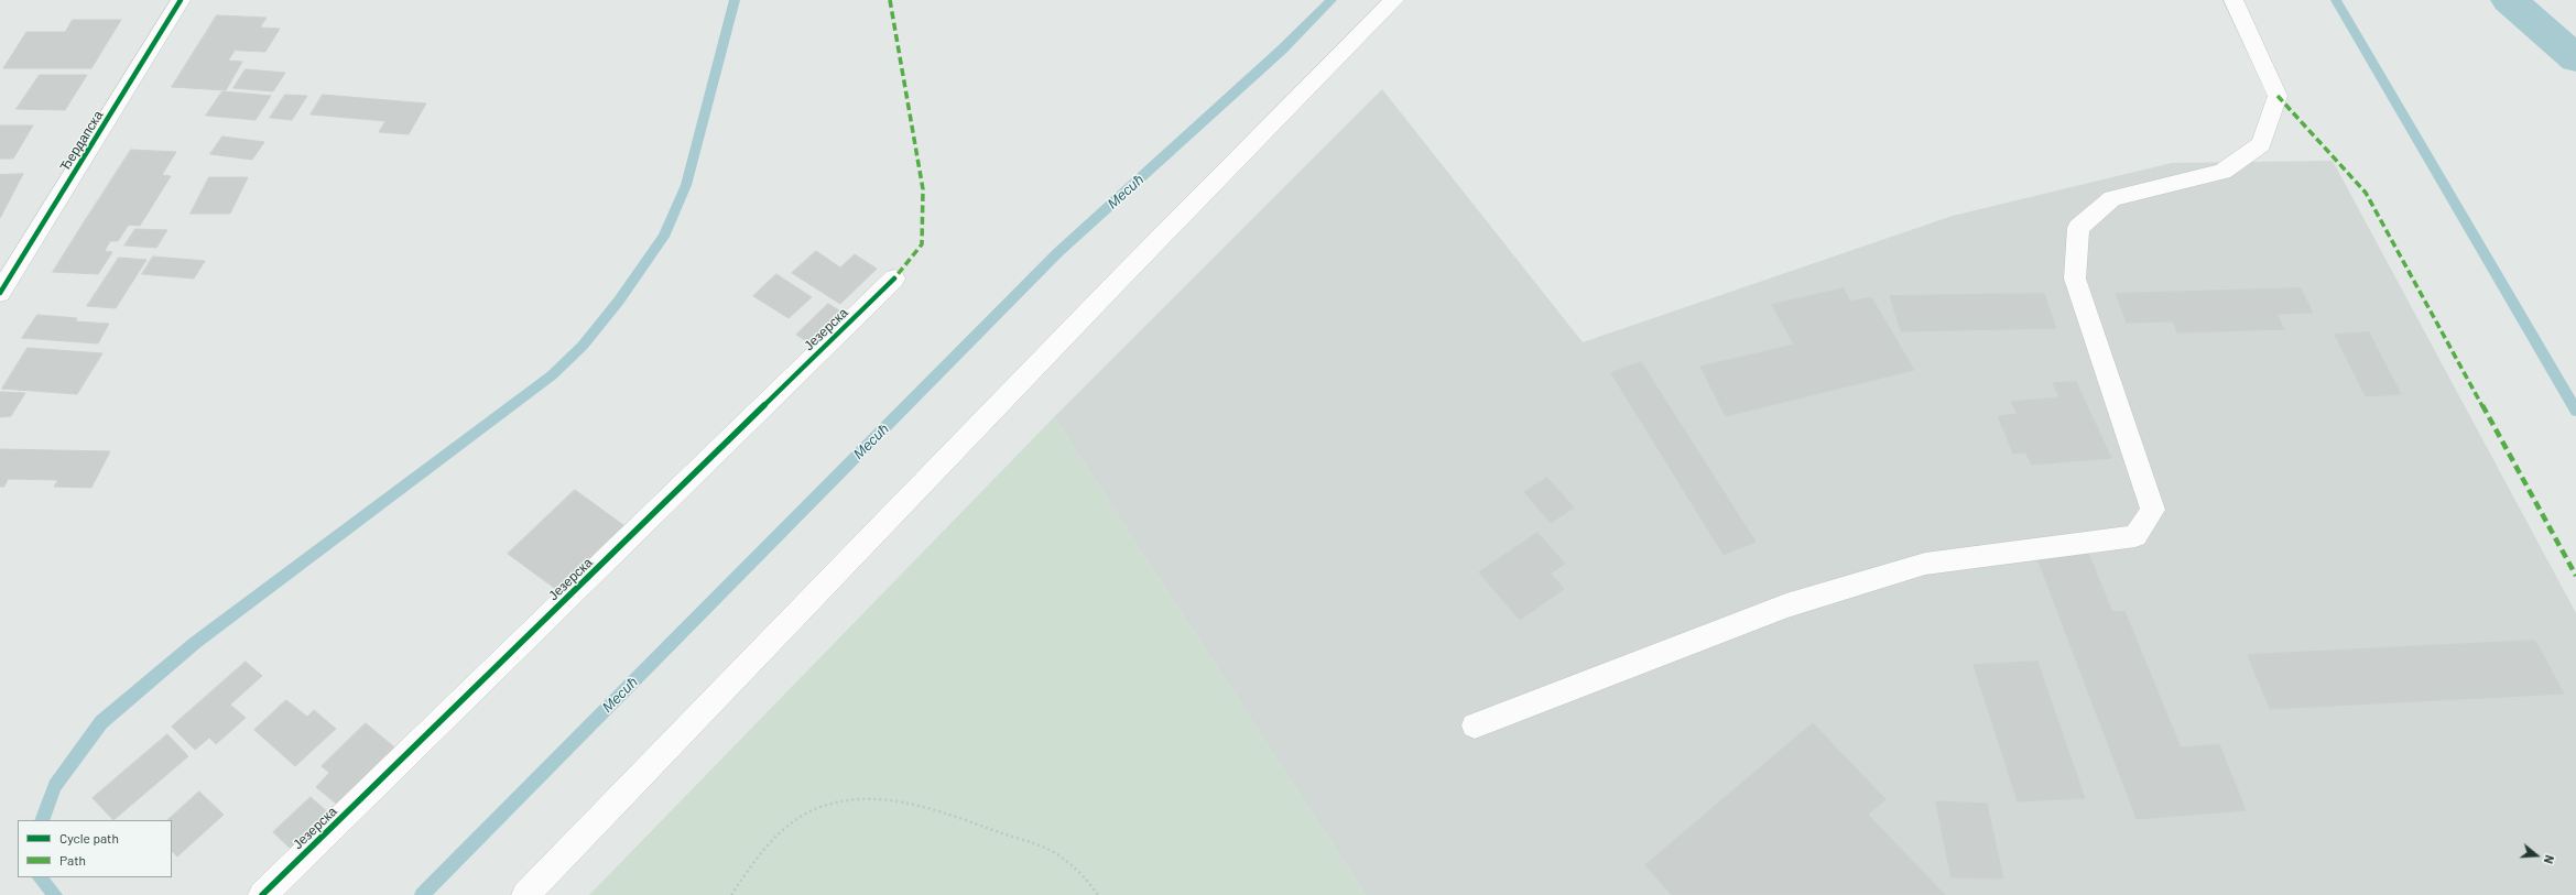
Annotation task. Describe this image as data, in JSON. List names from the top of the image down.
{
  "streets": {
    "street": ["Ђердапска", "Језерска"]
  },
  "water": ["Месић"],
  "legend": ["Cycle path", "Path"],
  "north": "right"
}
